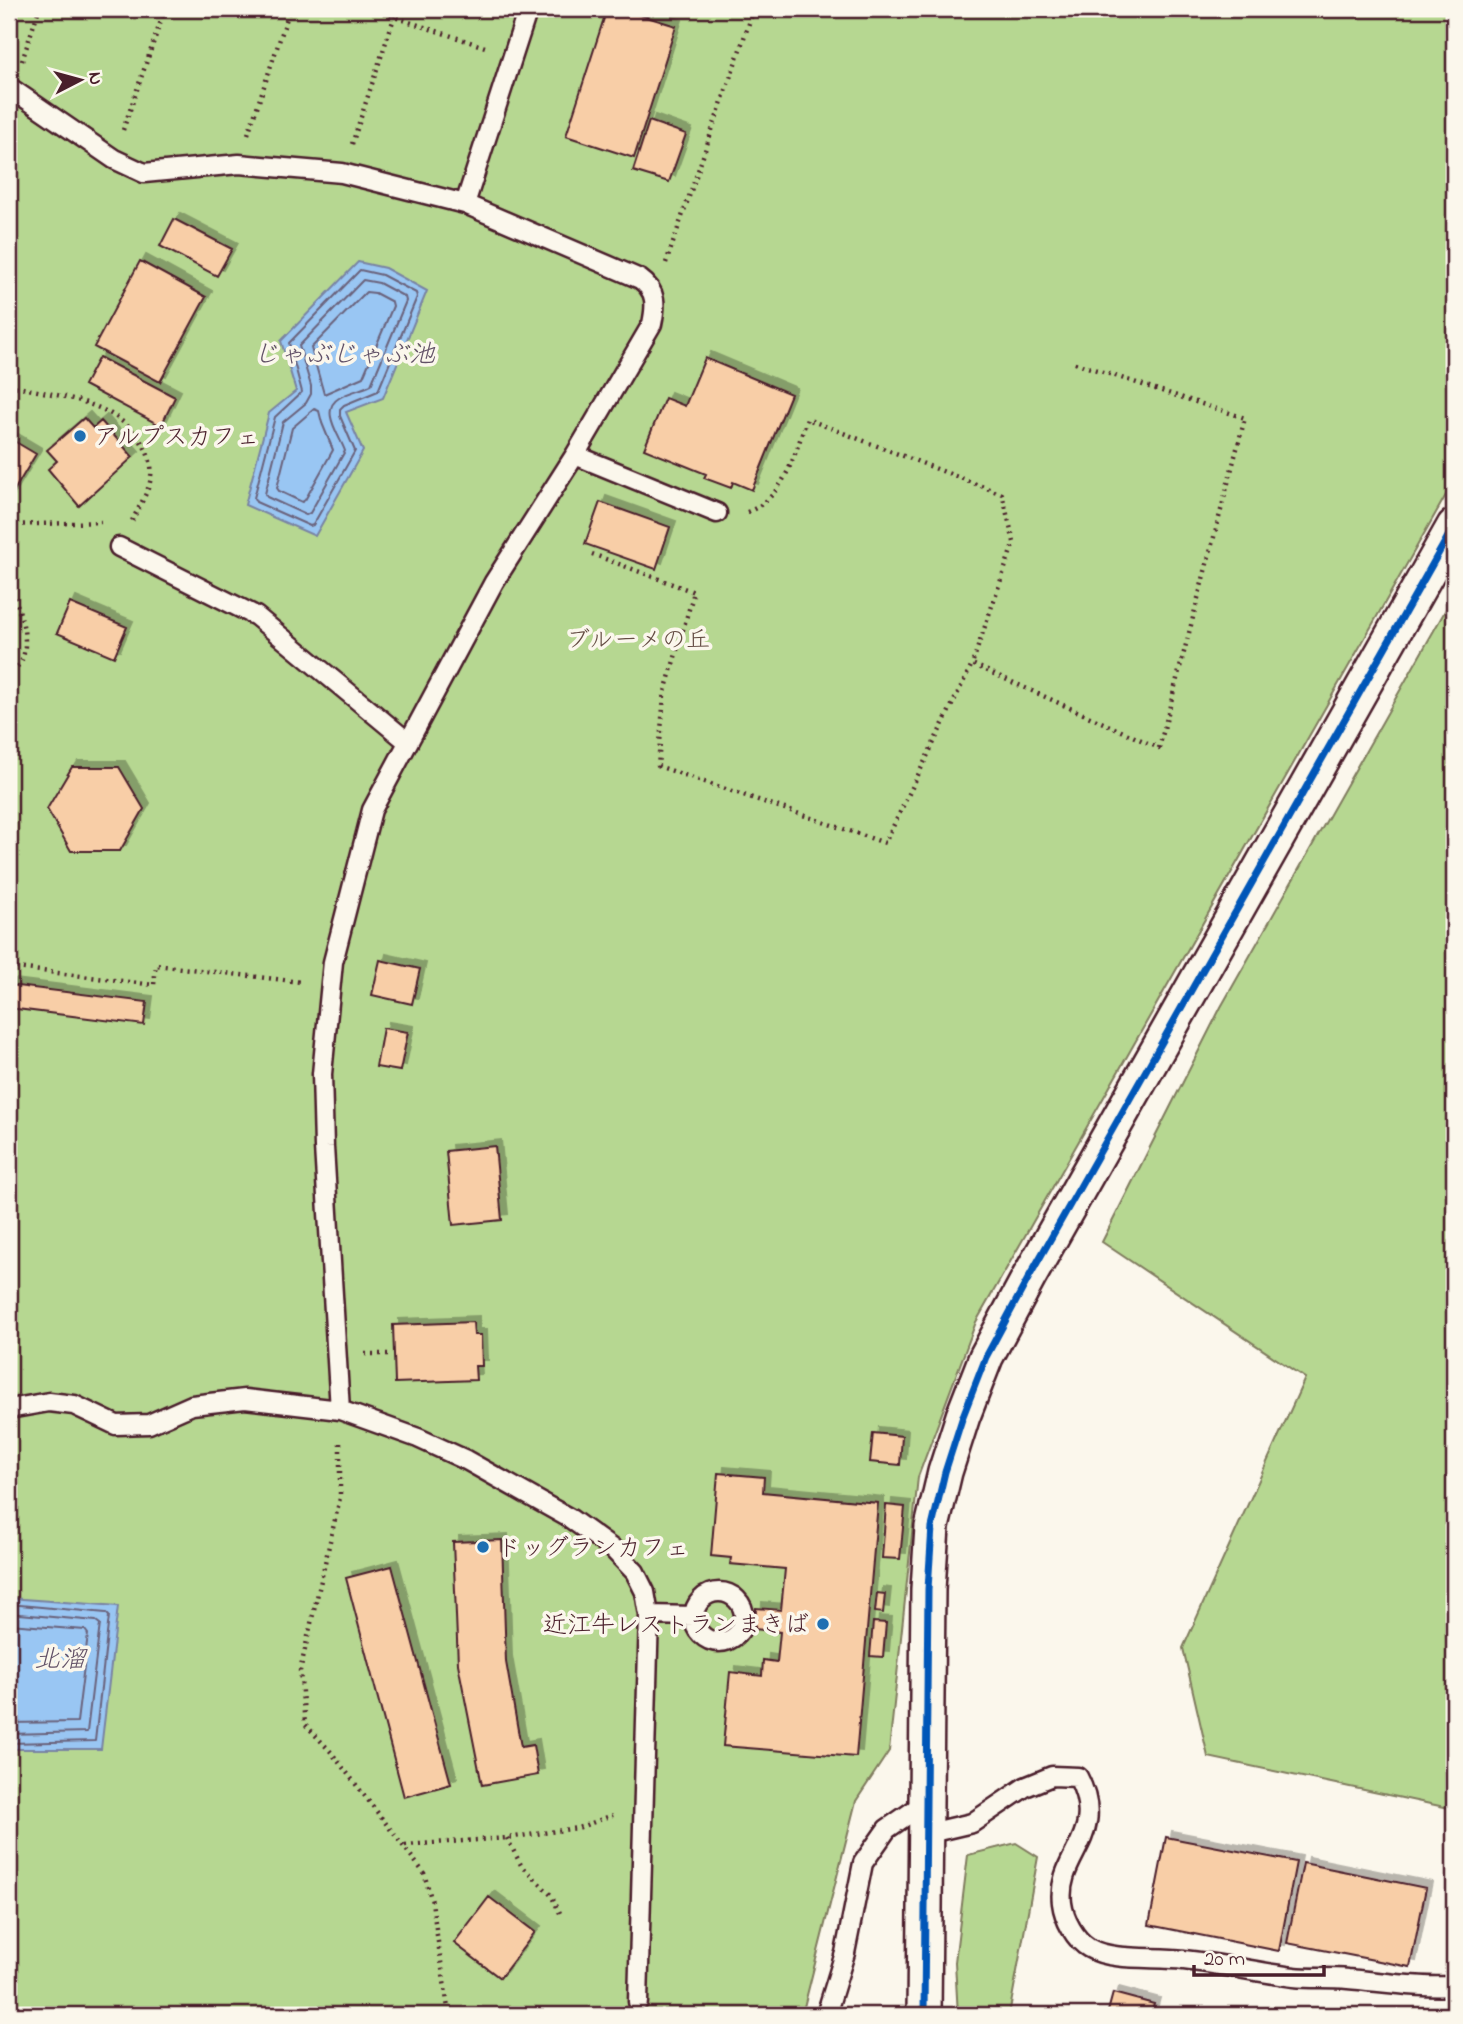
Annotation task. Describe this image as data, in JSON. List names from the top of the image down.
{
  "water": ["じゃぶじゃぶ池", "北溜"],
  "parks": ["ブルーメの丘"],
  "places": ["アルプスカフェ", "ドッグランカフェ", "近江牛レストランまきば"],
  "scale_bar": "20 m",
  "north": "right"
}
